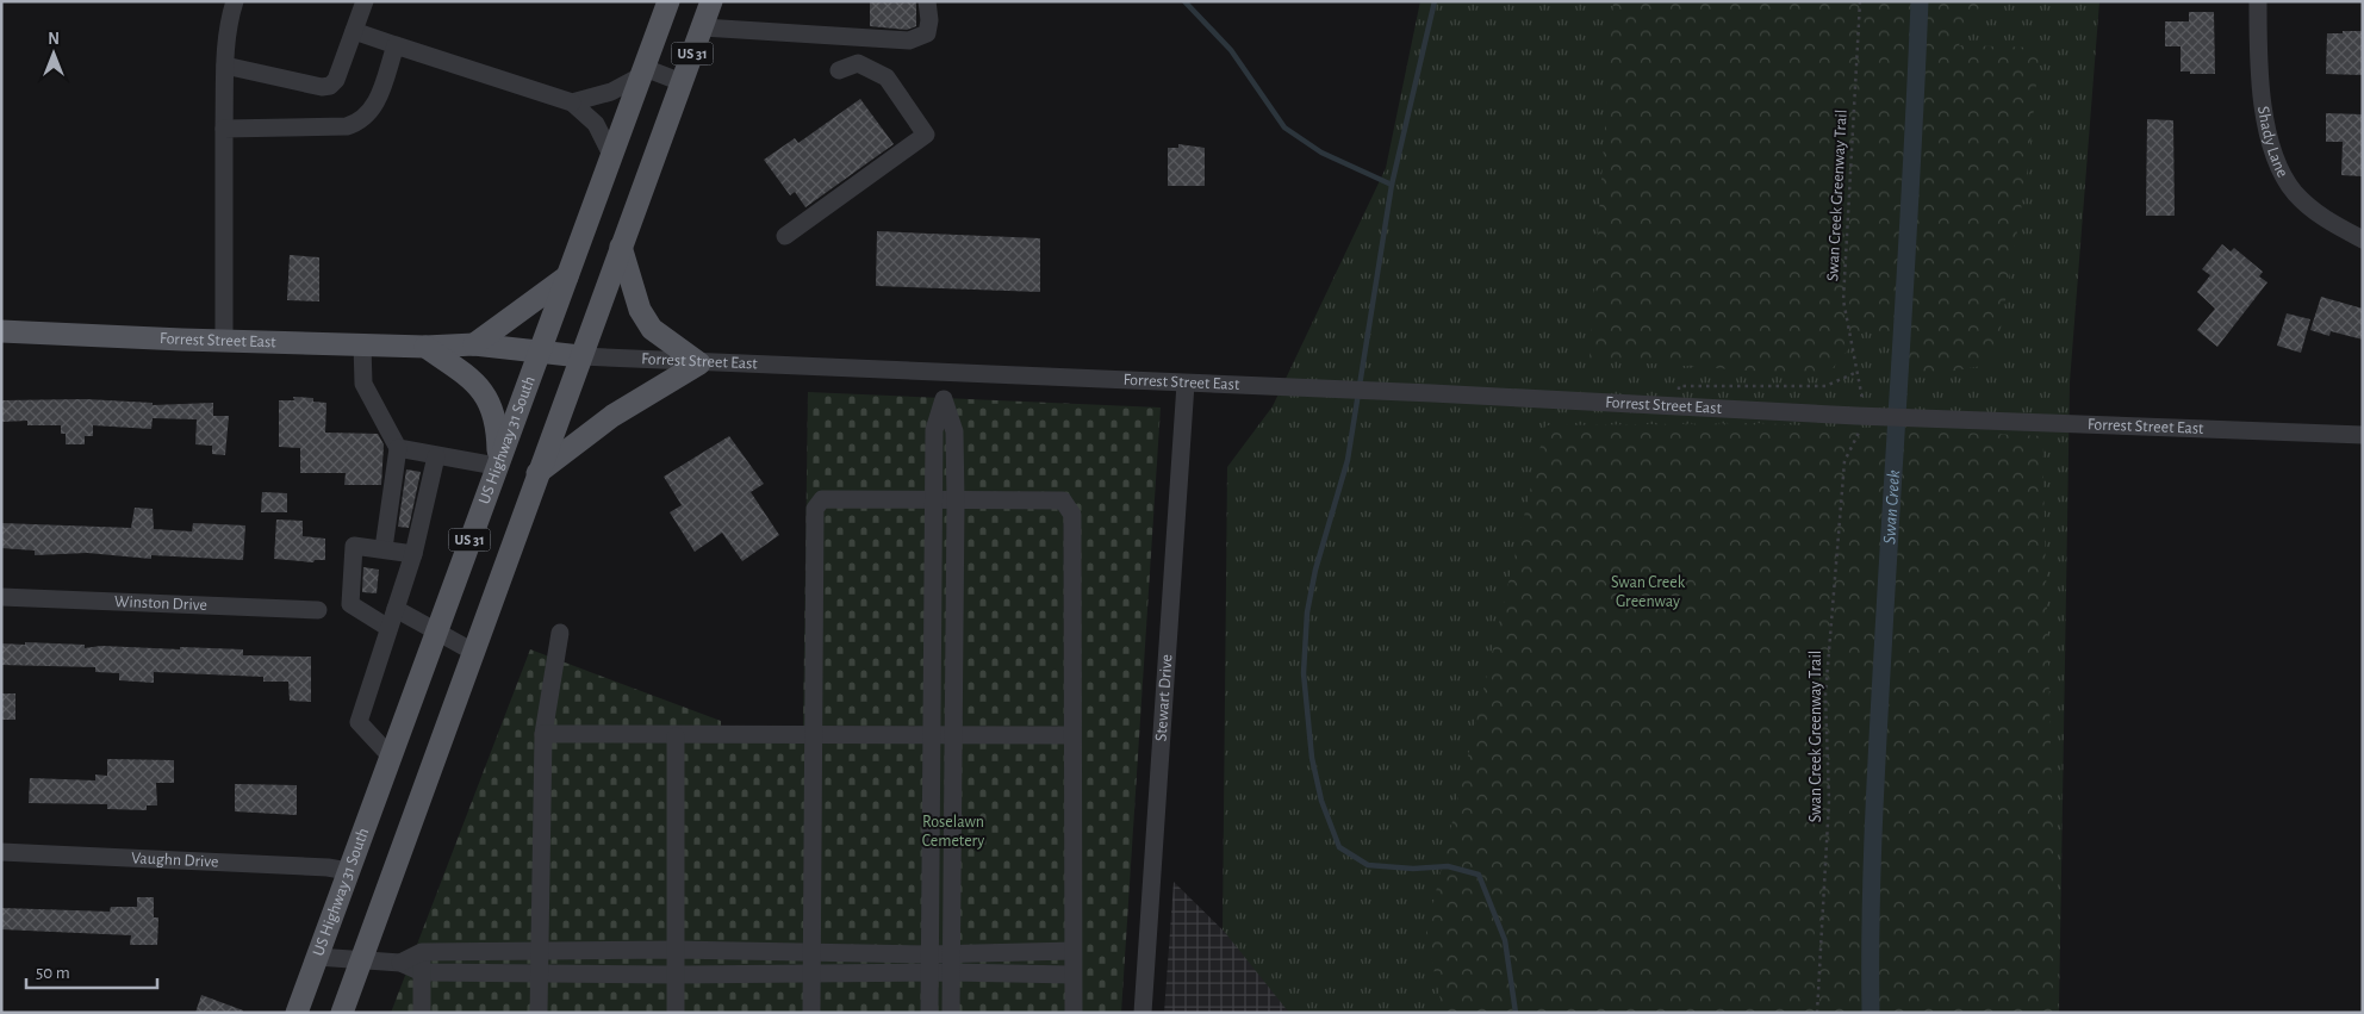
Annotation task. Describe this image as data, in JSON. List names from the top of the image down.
{
  "streets": {
    "main road": ["US 31", "Forrest Street East", "US Highway 31 South"],
    "street": [
      "Shady Lane",
      "Winston Drive",
      "Stewart Drive",
      "Vaughn Drive"
    ],
    "path": ["Swan Creek Greenway Trail"]
  },
  "crossings": [
    ["US 31", "Forrest Street East"],
    ["Forrest Street East", "US Highway 31 South"],
    ["Forrest Street East", "Stewart Drive"],
    ["US Highway 31 South", "Vaughn Drive"]
  ],
  "water": ["Swan Creek"],
  "parks": ["Swan Creek Greenway", "Roselawn Cemetery"],
  "scale_bar": "50 m",
  "north": "top"
}
